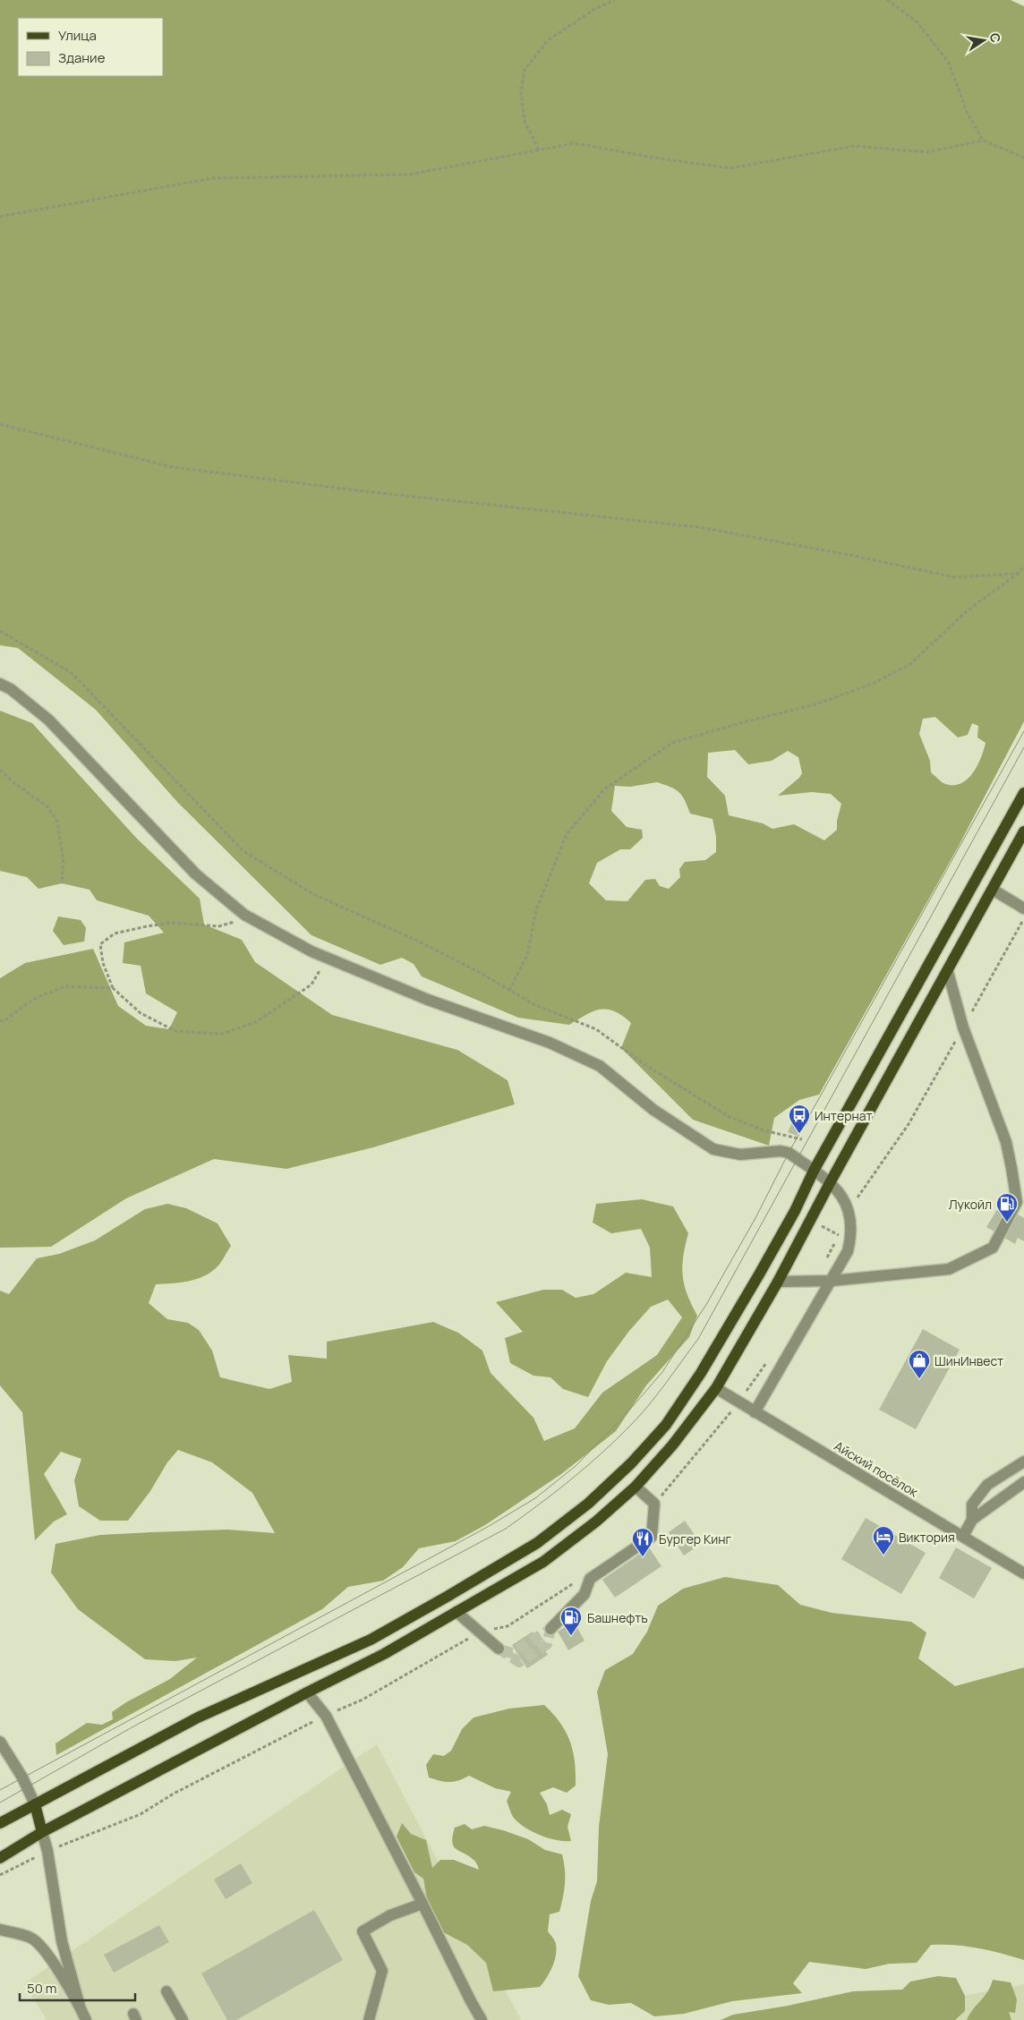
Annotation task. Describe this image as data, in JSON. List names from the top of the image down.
{
  "streets": {
    "street": ["Айский посёлок"]
  },
  "places": {
    "bus stop": ["Интернат"],
    "fuel station": ["Лукойл", "Башнефть"],
    "shop": ["ШинИнвест"],
    "hotel": ["Виктория"],
    "restaurant": ["Бургер Кинг"]
  },
  "legend": ["Улица", "Здание"],
  "scale_bar": "50 m",
  "north": "right"
}
